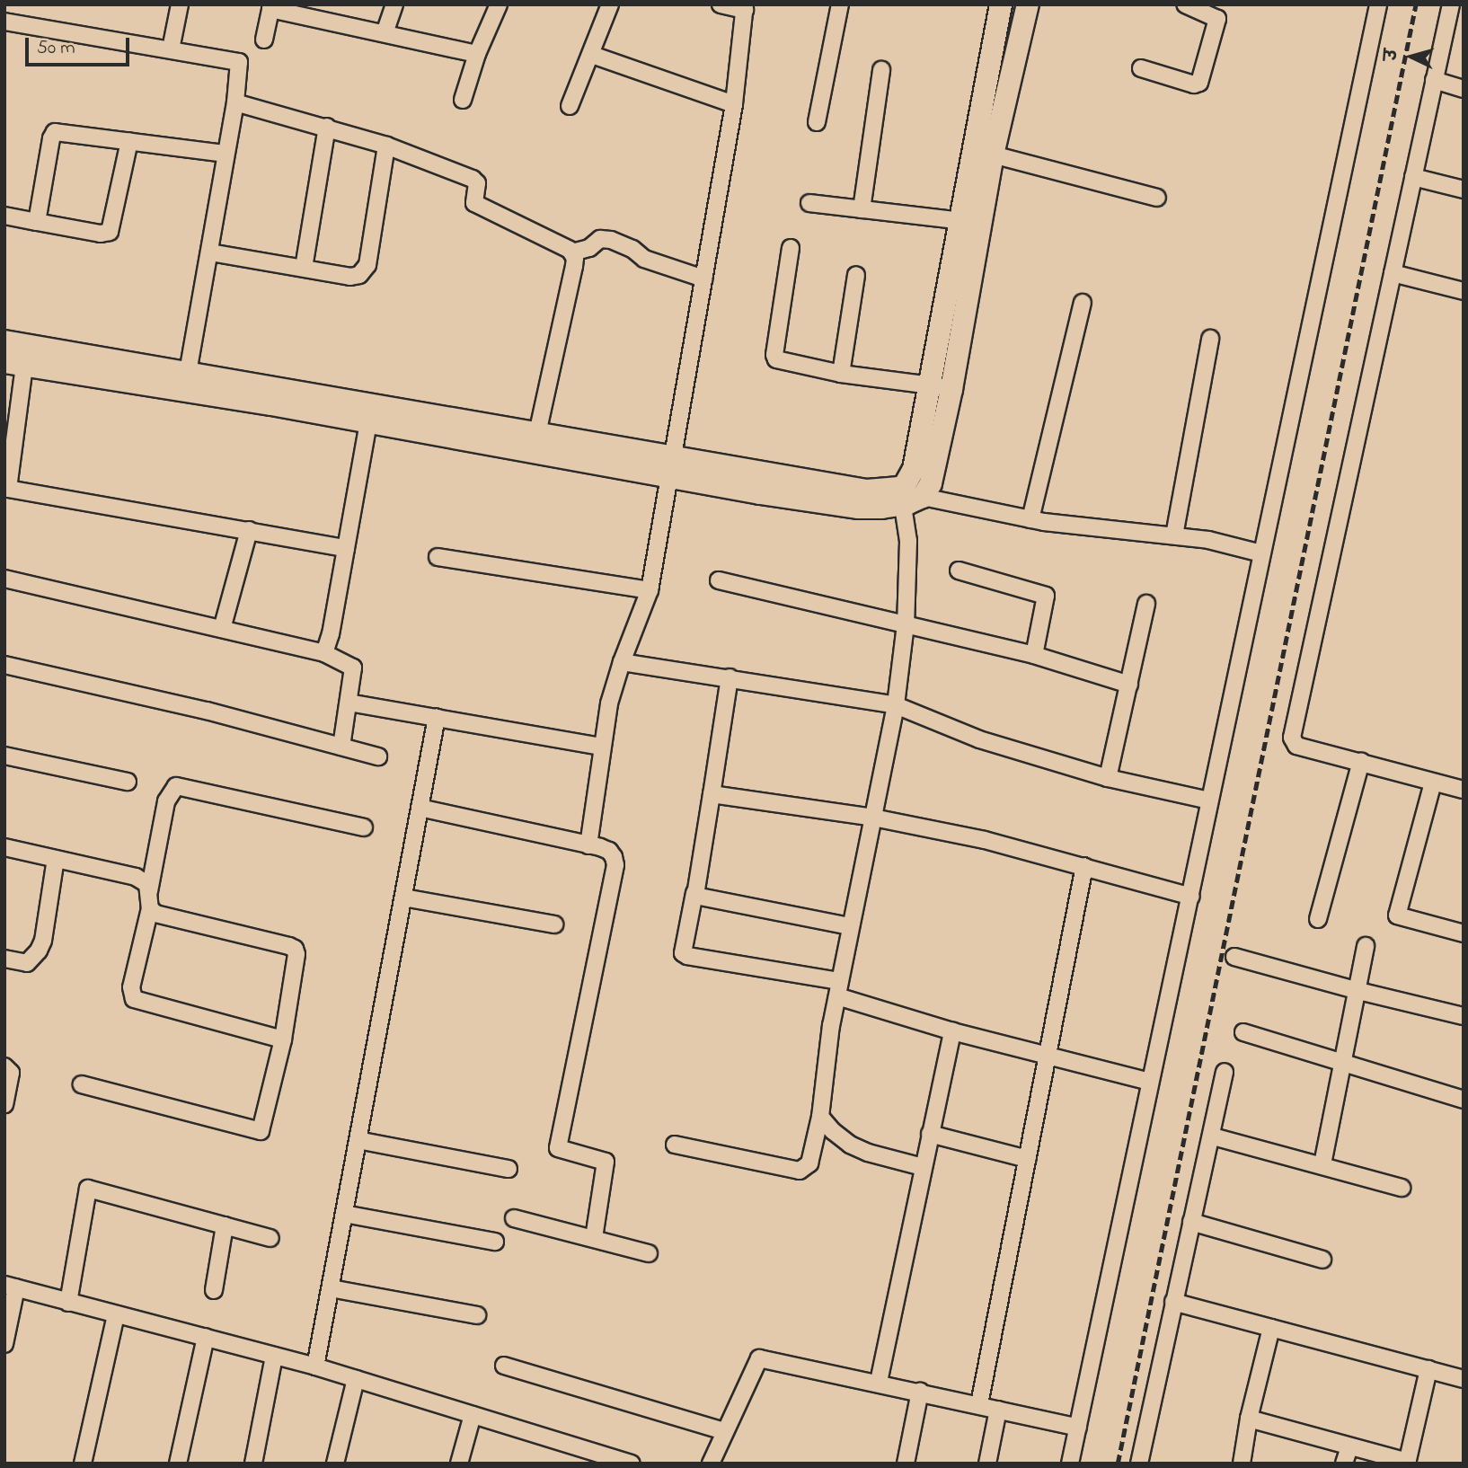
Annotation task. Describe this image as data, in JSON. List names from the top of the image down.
{
  "scale_bar": "50 m",
  "north": "left"
}
